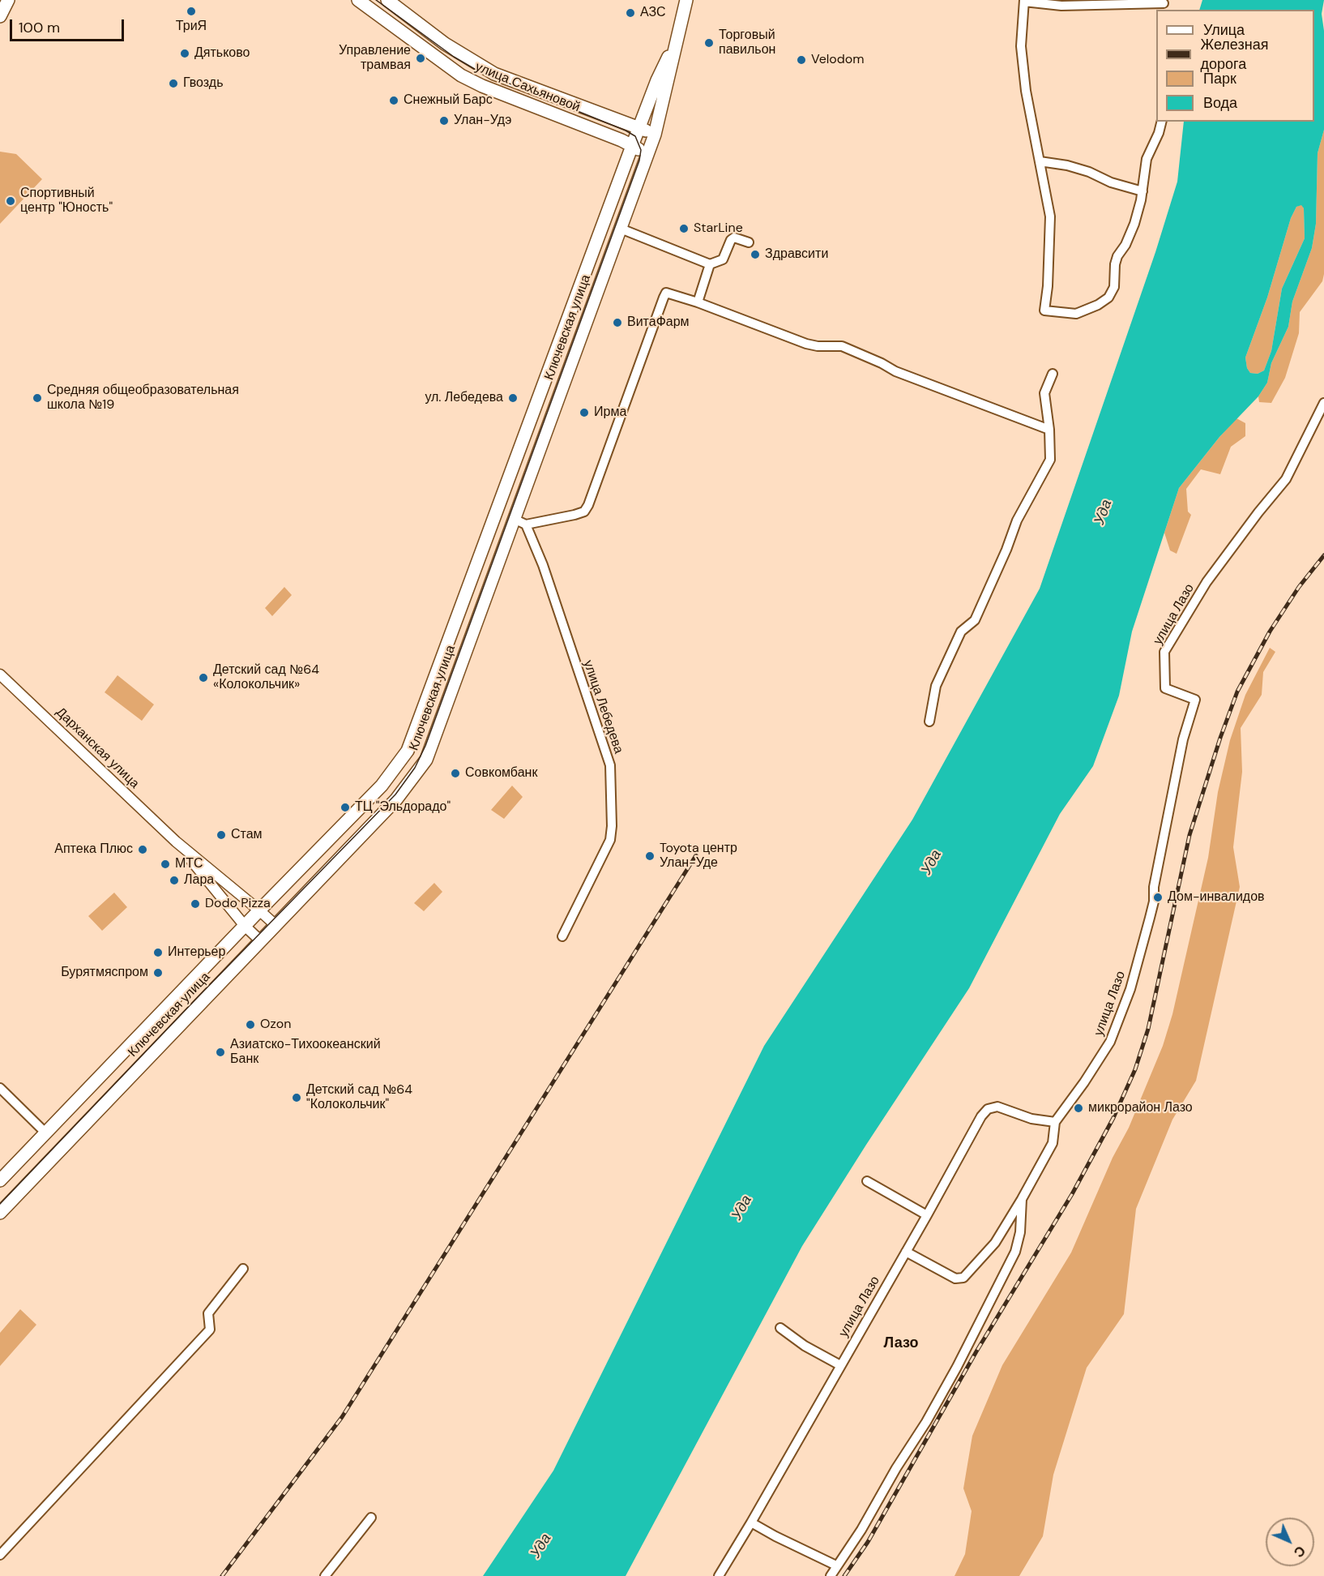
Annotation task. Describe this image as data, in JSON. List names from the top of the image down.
{
  "streets": {
    "main road": ["улица Сахьяновой", "Ключевская улица"],
    "street": ["улица Лазо", "улица Лебедева", "Дарханская улица"]
  },
  "crossings": [
    ["улица Сахьяновой", "Ключевская улица"],
    ["Ключевская улица", "Дарханская улица"]
  ],
  "districts": ["Лазо"],
  "water": ["Уда"],
  "places": [
    "ТриЯ",
    "АЗС",
    "Торговый павильон",
    "Дятьково",
    "Управление трамвая",
    "Velodom",
    "Гвоздь",
    "Снежный Барс",
    "Улан-Удэ",
    "Спортивный центр \"Юность\"",
    "StarLine",
    "Здравсити",
    "ВитаФарм",
    "Средняя общеобразовательная школа №19",
    "ул. Лебедева",
    "Ирма",
    "Детский сад №64 «Колокольчик»",
    "Совкомбанк",
    "ТЦ \"Эльдорадо\"",
    "Стам",
    "Аптека Плюс",
    "Toyota центр Улан-Уде",
    "МТС",
    "Лара",
    "Дом-инвалидов",
    "Dodo Pizza",
    "Интерьер",
    "Бурятмяспром",
    "Ozon",
    "Азиатско-Тихоокеанский Банк",
    "Детский сад №64 \"Колокольчик\"",
    "микрорайон Лазо"
  ],
  "legend": [
    "Улица",
    "Железная дорога",
    "Парк",
    "Вода"
  ],
  "scale_bar": "100 m",
  "north": "bottom right"
}
